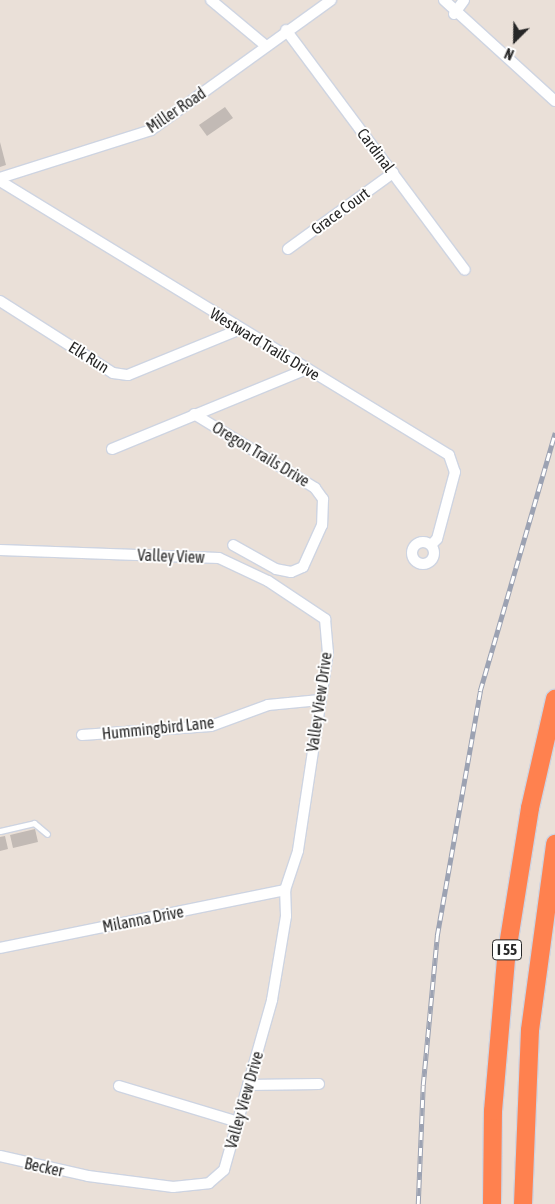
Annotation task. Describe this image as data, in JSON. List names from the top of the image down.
{
  "streets": {
    "highway": ["I 55"],
    "street": [
      "Miller Road",
      "Cardinal",
      "Grace Court",
      "Westward Trails Drive",
      "Elk Run",
      "Oregon Trails Drive",
      "Valley View",
      "Valley View Drive",
      "Hummingbird Lane",
      "Milanna Drive",
      "Becker"
    ]
  },
  "crossings": [
    ["Miller Road", "Cardinal"],
    ["Miller Road", "Westward Trails Drive"],
    ["Cardinal", "Grace Court"],
    ["Westward Trails Drive", "Elk Run"],
    ["Valley View", "Valley View Drive"],
    ["Valley View Drive", "Hummingbird Lane"],
    ["Valley View Drive", "Milanna Drive"],
    ["Valley View Drive", "Becker"]
  ],
  "north": "bottom left"
}
